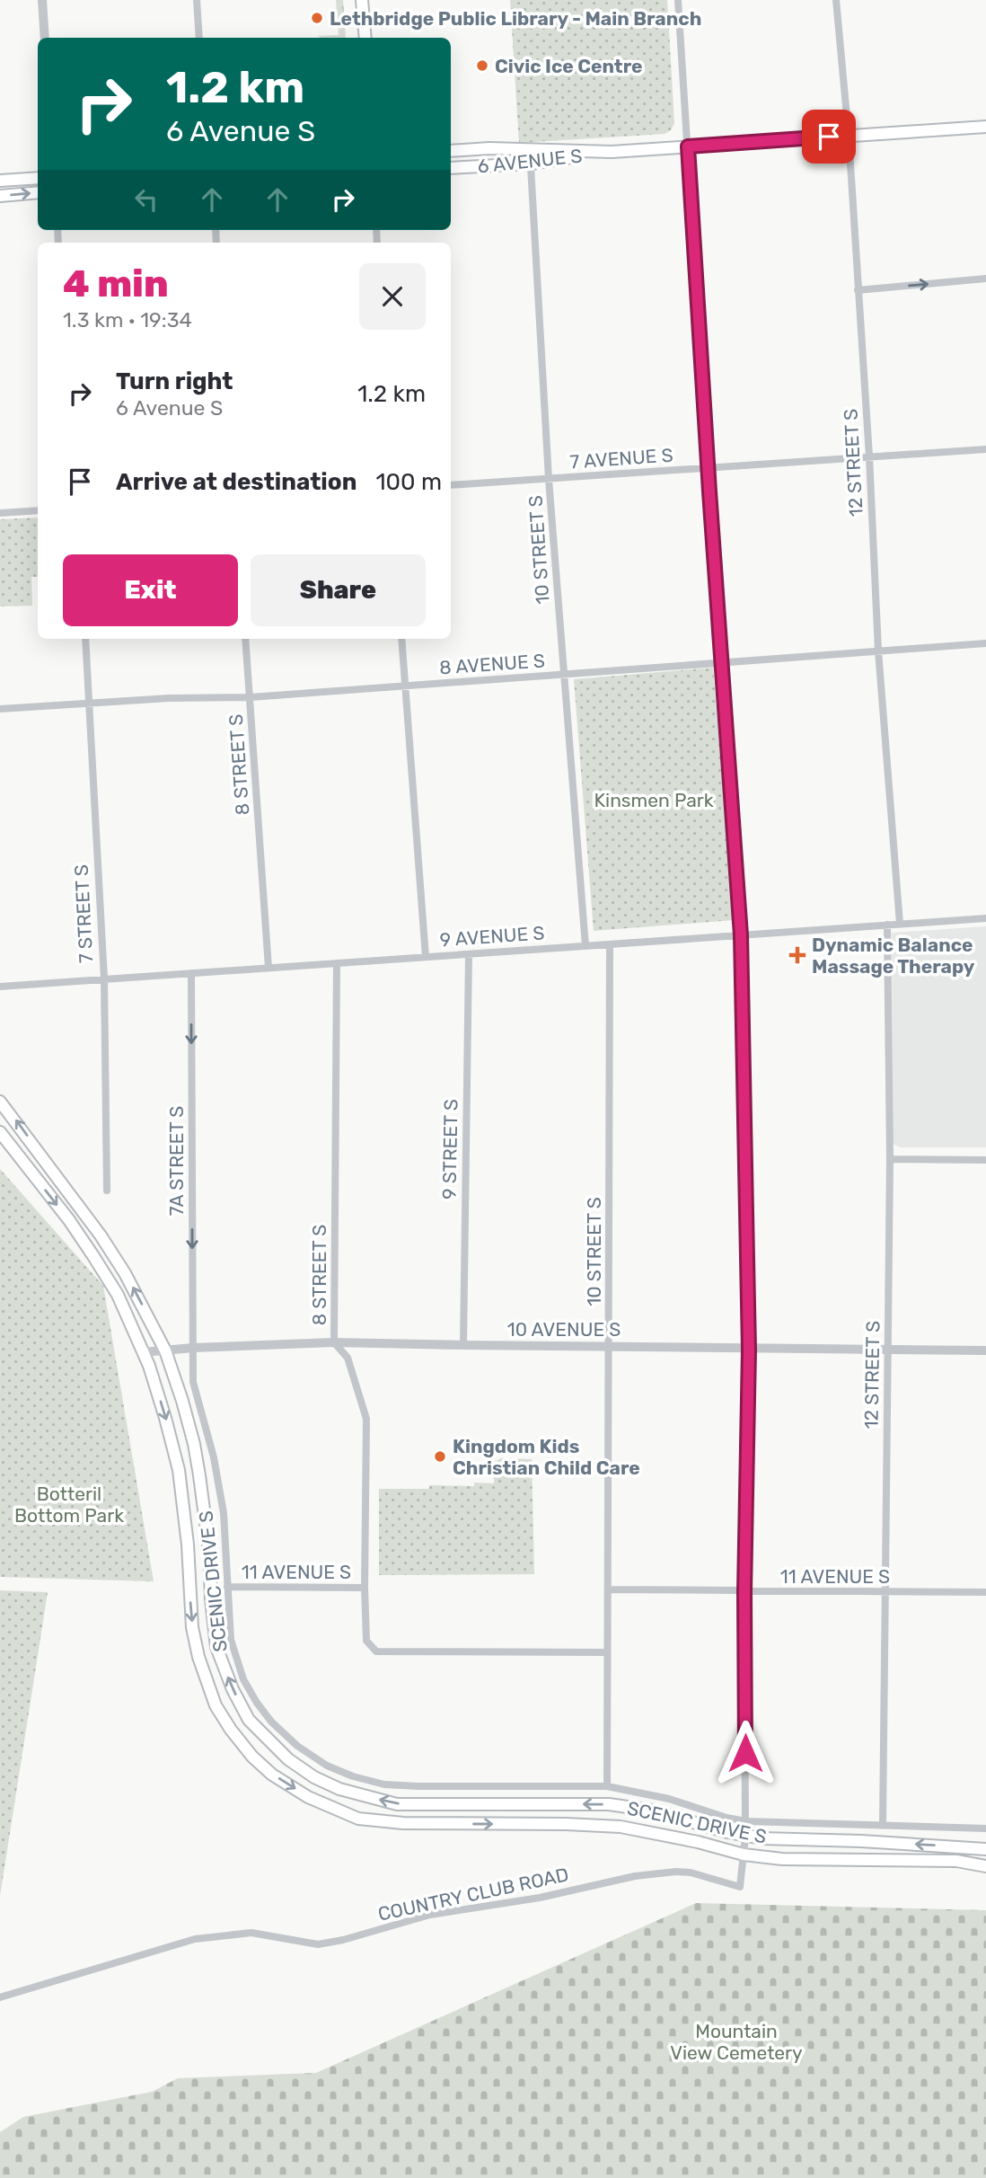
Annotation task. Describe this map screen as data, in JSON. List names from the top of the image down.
{
  "streets": {
    "main road": ["6 AVENUE S", "SCENIC DRIVE S"],
    "street": [
      "7 AVENUE S",
      "12 STREET S",
      "10 STREET S",
      "8 AVENUE S",
      "8 STREET S",
      "7 STREET S",
      "9 AVENUE S",
      "9 STREET S",
      "7A STREET S",
      "10 AVENUE S",
      "11 AVENUE S",
      "COUNTRY CLUB ROAD"
    ]
  },
  "crossings": [
    ["6 AVENUE S", "12 STREET S"],
    ["6 AVENUE S", "10 STREET S"],
    ["7 AVENUE S", "12 STREET S"],
    ["7 AVENUE S", "10 STREET S"],
    ["12 STREET S", "8 AVENUE S"],
    ["12 STREET S", "9 AVENUE S"],
    ["12 STREET S", "10 AVENUE S"],
    ["12 STREET S", "11 AVENUE S"],
    ["12 STREET S", "SCENIC DRIVE S"],
    ["10 STREET S", "8 AVENUE S"],
    ["10 STREET S", "8 STREET S"],
    ["10 STREET S", "9 AVENUE S"],
    ["10 STREET S", "10 AVENUE S"],
    ["10 STREET S", "11 AVENUE S"],
    ["10 STREET S", "SCENIC DRIVE S"],
    ["8 AVENUE S", "8 STREET S"],
    ["8 AVENUE S", "7 STREET S"],
    ["8 STREET S", "9 AVENUE S"],
    ["8 STREET S", "10 AVENUE S"],
    ["8 STREET S", "11 AVENUE S"],
    ["7 STREET S", "9 AVENUE S"],
    ["9 AVENUE S", "9 STREET S"],
    ["9 AVENUE S", "7A STREET S"],
    ["9 STREET S", "10 AVENUE S"],
    ["7A STREET S", "10 AVENUE S"],
    ["7A STREET S", "SCENIC DRIVE S"],
    ["10 AVENUE S", "SCENIC DRIVE S"],
    ["11 AVENUE S", "SCENIC DRIVE S"],
    ["SCENIC DRIVE S", "COUNTRY CLUB ROAD"]
  ],
  "one_way": ["7A STREET S"],
  "parks": ["Kinsmen Park", "Botteril Bottom Park", "Mountain View Cemetery"],
  "places": {
    "other": ["Lethbridge Public Library - Main Branch", "Civic Ice Centre", "Kingdom Kids Christian Child Care"],
    "health": ["Dynamic Balance Massage Therapy"]
  },
  "page": {
    "turn": ["1.2 km", "6 Avenue S"],
    "heading": ["4 min", "1.3 km · 19:34"],
    "list": [
      {
        "name": "Turn right",
        "note": "6 Avenue S",
        "value": "1.2 km"
      },
      {
        "name": "Arrive at destination",
        "value": "100 m"
      }
    ],
    "buttons": ["Exit", "Share"]
  }
}
